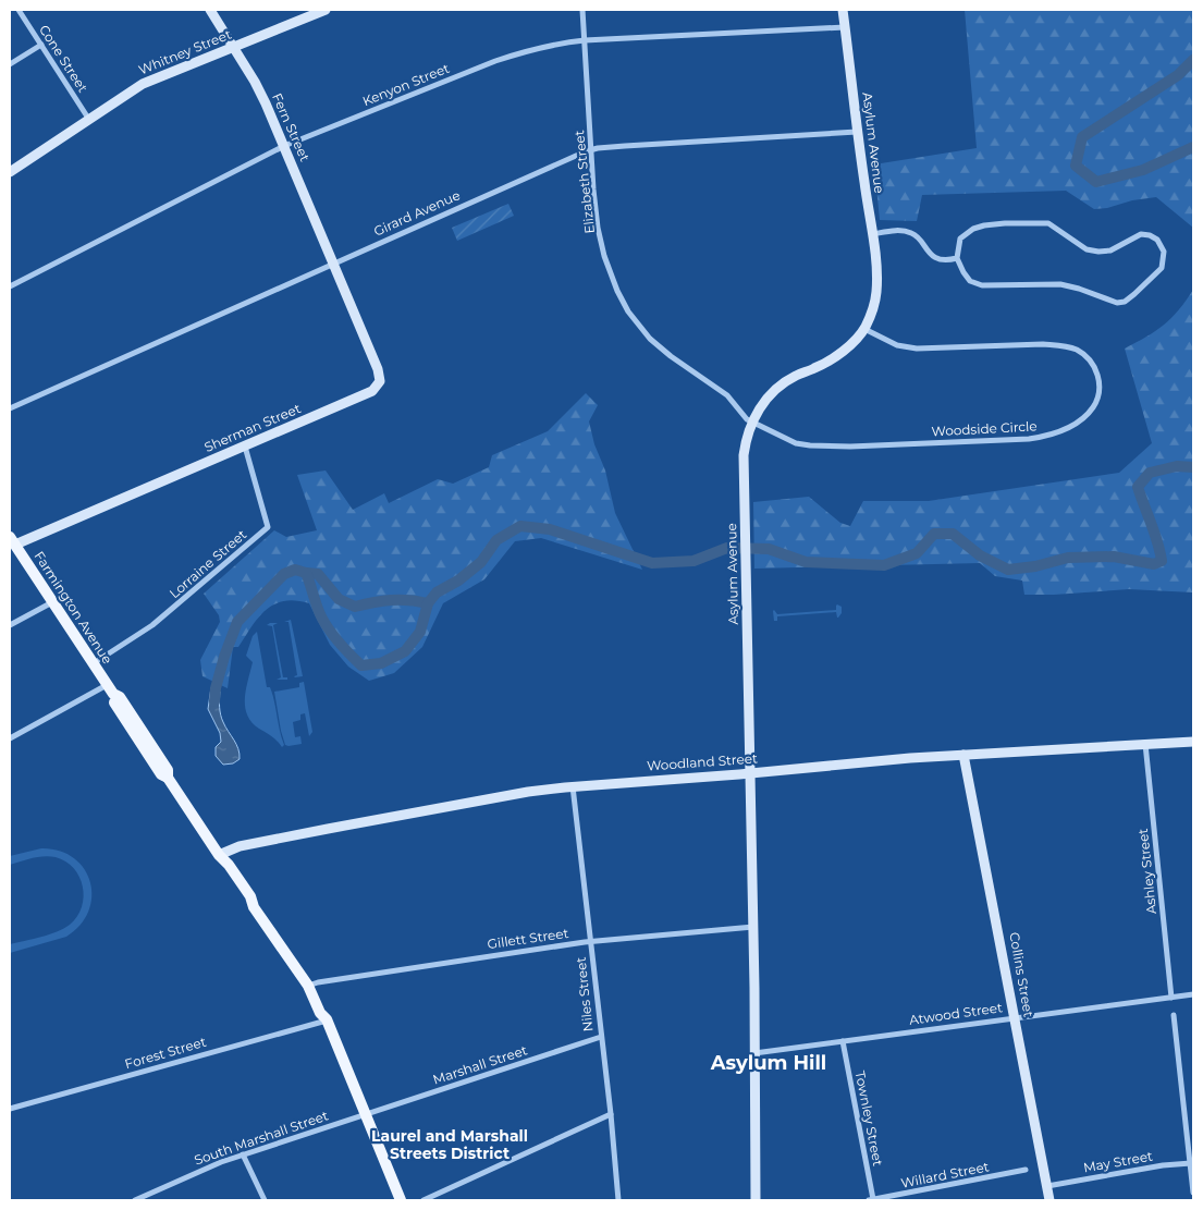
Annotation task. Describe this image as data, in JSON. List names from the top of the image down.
{
  "streets": {
    "main road": [
      "Whitney Street",
      "Fern Street",
      "Asylum Avenue",
      "Sherman Street",
      "Farmington Avenue",
      "Woodland Street",
      "Collins Street"
    ],
    "street": [
      "Cone Street",
      "Kenyon Street",
      "Elizabeth Street",
      "Girard Avenue",
      "Woodside Circle",
      "Lorraine Street",
      "Ashley Street",
      "Gillett Street",
      "Niles Street",
      "Atwood Street",
      "Forest Street",
      "Marshall Street",
      "Townley Street",
      "South Marshall Street",
      "May Street",
      "Willard Street"
    ]
  },
  "crossings": [
    ["Whitney Street", "Cone Street"],
    ["Whitney Street", "Fern Street"],
    ["Kenyon Street", "Fern Street"],
    ["Kenyon Street", "Asylum Avenue"],
    ["Kenyon Street", "Elizabeth Street"],
    ["Fern Street", "Girard Avenue"],
    ["Fern Street", "Sherman Street"],
    ["Asylum Avenue", "Elizabeth Street"],
    ["Asylum Avenue", "Girard Avenue"],
    ["Asylum Avenue", "Woodside Circle"],
    ["Asylum Avenue", "Woodland Street"],
    ["Asylum Avenue", "Gillett Street"],
    ["Asylum Avenue", "Atwood Street"],
    ["Elizabeth Street", "Girard Avenue"],
    ["Elizabeth Street", "Woodside Circle"],
    ["Girard Avenue", "Sherman Street"],
    ["Sherman Street", "Lorraine Street"],
    ["Sherman Street", "Farmington Avenue"],
    ["Lorraine Street", "Farmington Avenue"],
    ["Farmington Avenue", "Woodland Street"],
    ["Farmington Avenue", "Gillett Street"],
    ["Farmington Avenue", "Forest Street"],
    ["Farmington Avenue", "Marshall Street"],
    ["Farmington Avenue", "South Marshall Street"],
    ["Woodland Street", "Ashley Street"],
    ["Woodland Street", "Collins Street"],
    ["Woodland Street", "Niles Street"],
    ["Ashley Street", "Atwood Street"],
    ["Gillett Street", "Niles Street"],
    ["Collins Street", "Atwood Street"],
    ["Collins Street", "May Street"],
    ["Niles Street", "Marshall Street"],
    ["Atwood Street", "Townley Street"],
    ["Marshall Street", "South Marshall Street"],
    ["Townley Street", "Willard Street"]
  ],
  "districts": ["Asylum Hill", "Laurel and Marshall Streets District"]
}
